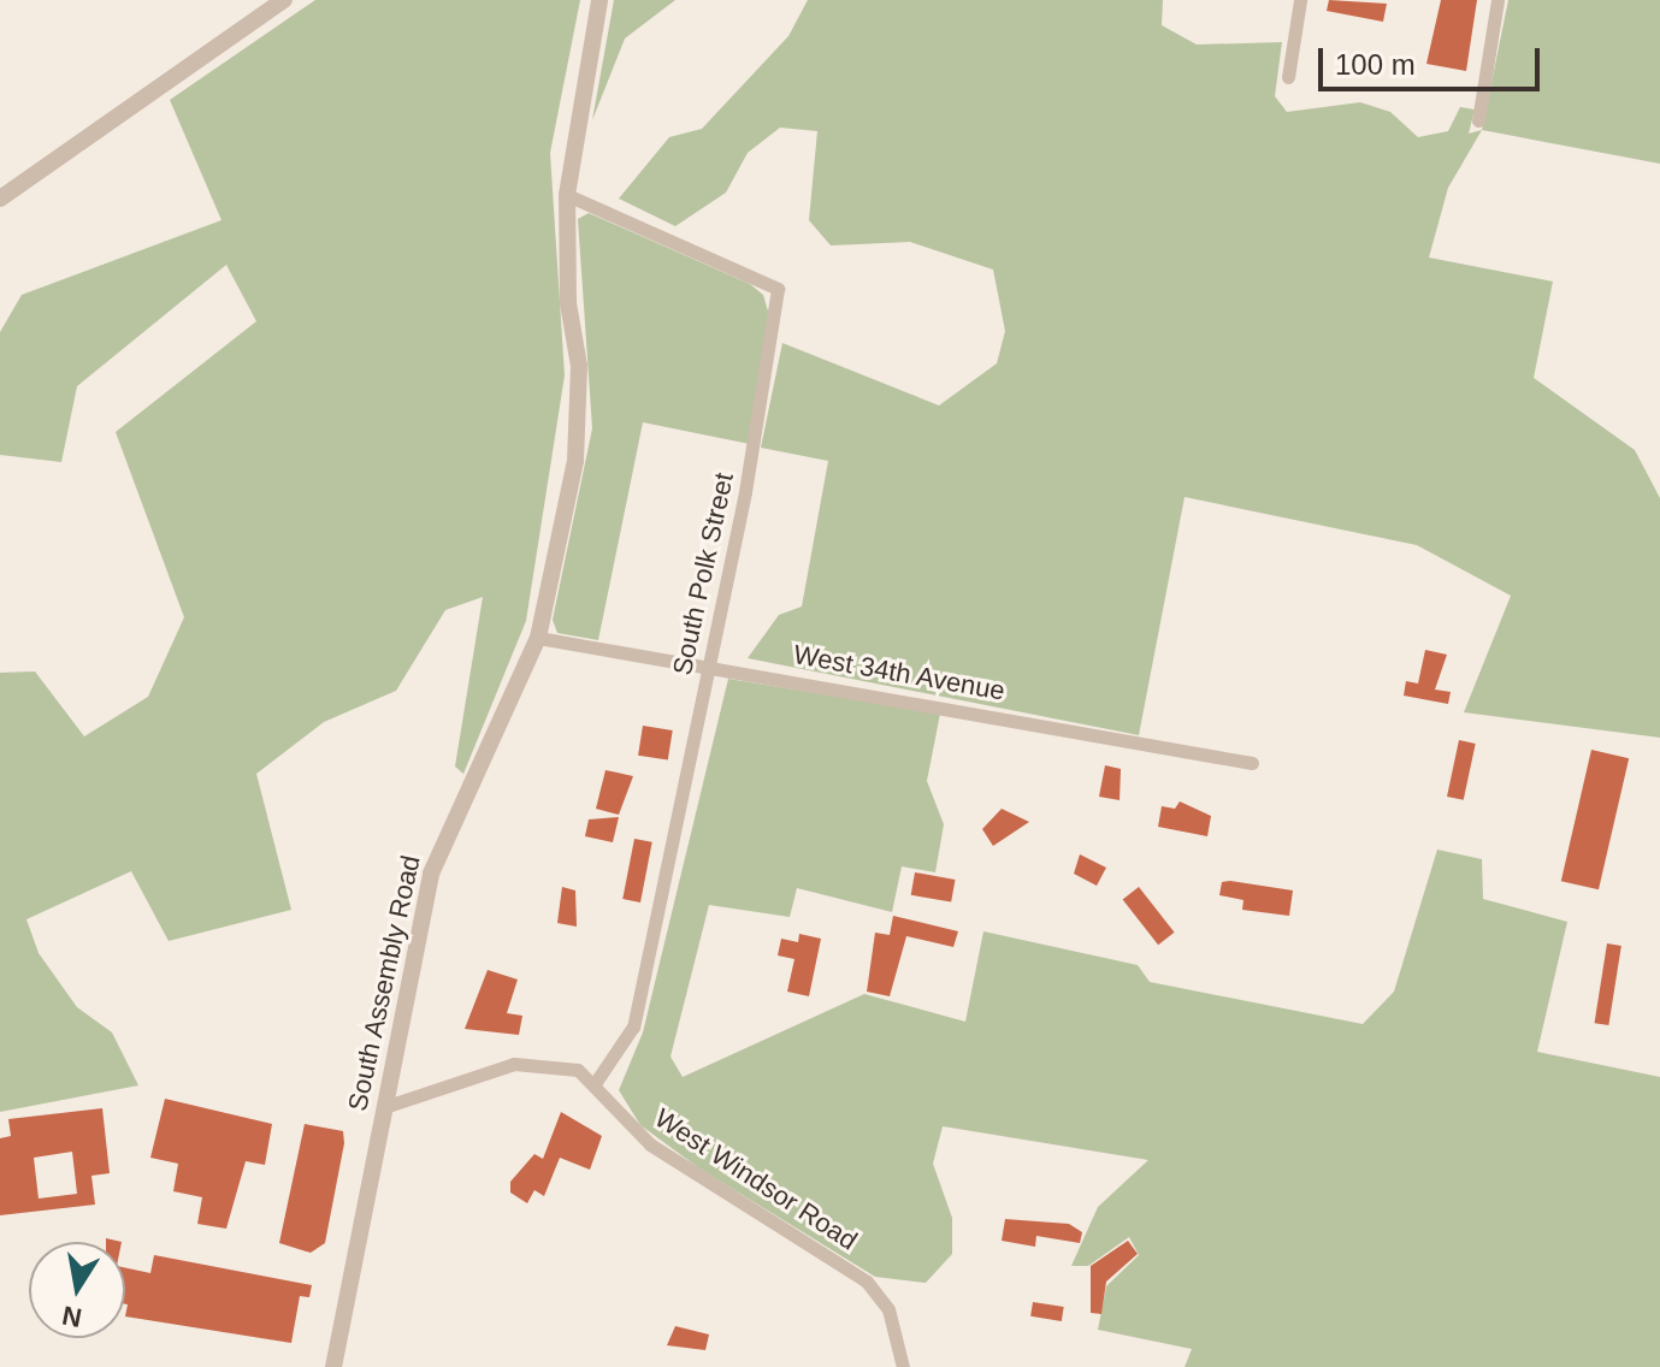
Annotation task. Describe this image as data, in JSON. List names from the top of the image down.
{
  "streets": {
    "street": [
      "South Polk Street",
      "West 34th Avenue",
      "South Assembly Road",
      "West Windsor Road"
    ]
  },
  "crossings": [
    ["South Polk Street", "West 34th Avenue"],
    ["South Polk Street", "South Assembly Road"],
    ["South Polk Street", "West Windsor Road"],
    ["West 34th Avenue", "South Assembly Road"],
    ["South Assembly Road", "West Windsor Road"]
  ],
  "scale_bar": "100 m",
  "north": "bottom"
}
